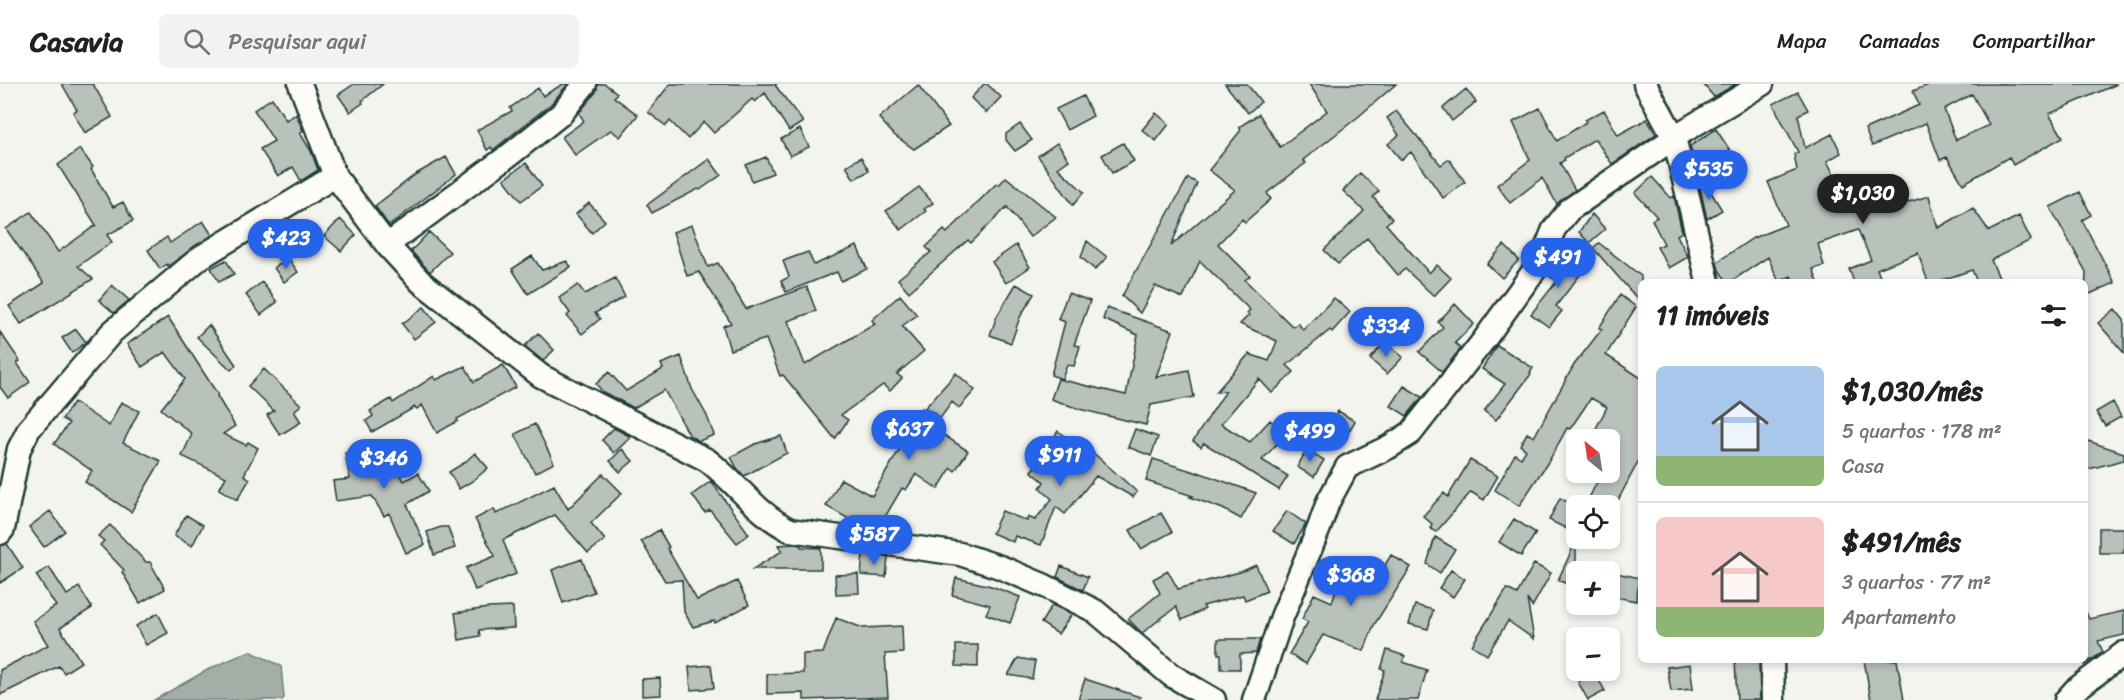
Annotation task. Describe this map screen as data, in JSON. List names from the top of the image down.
{
  "north": "top left",
  "page": {
    "header": "Casavia",
    "search": "Pesquisar aqui",
    "nav": ["Mapa", "Camadas", "Compartilhar"],
    "price": [
      "$535",
      "$1,030",
      "$423",
      "$491",
      "$334",
      "$637",
      "$499",
      "$911",
      "$346",
      "$587",
      "$368"
    ],
    "heading": "11 imóveis",
    "list": [
      {
        "name": "$1,030/mês",
        "note": "5 quartos · 178 m² · Casa"
      },
      {
        "name": "$491/mês",
        "note": "3 quartos · 77 m² · Apartamento"
      }
    ],
    "map_buttons": ["+", "−"]
  }
}
